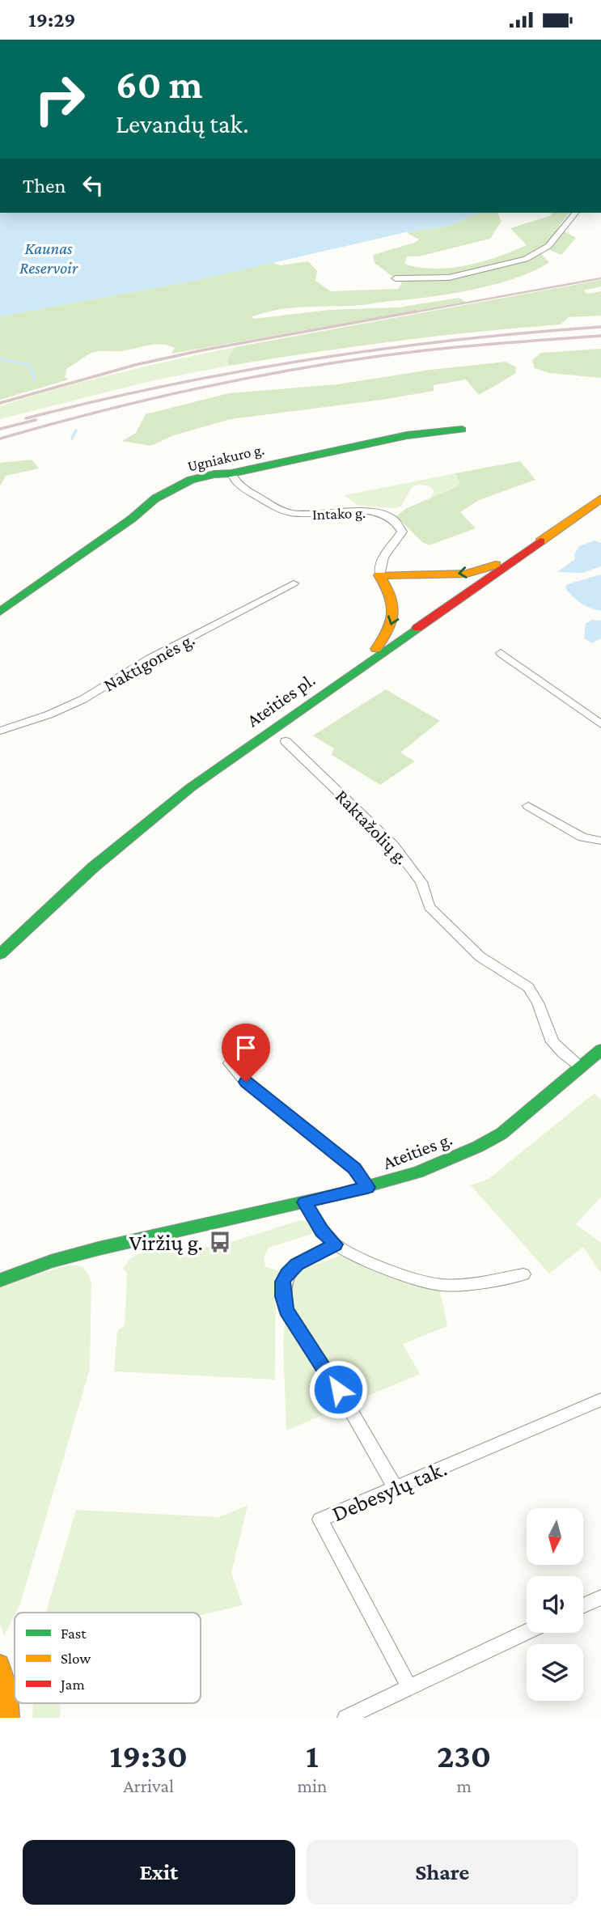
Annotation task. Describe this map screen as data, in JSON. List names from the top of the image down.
{
  "streets": {
    "main road": ["Ugniakuro g.", "Ateities pl.", "Ateities g."],
    "street": [
      "Intako g.",
      "Naktigonės g.",
      "Raktažolių g.",
      "Debesylų tak."
    ]
  },
  "crossings": [
    ["Ugniakuro g.", "Intako g."],
    ["Raktažolių g.", "Ateities g."]
  ],
  "water": ["Kaunas Reservoir"],
  "places": {
    "bus stop": ["Viržių g."]
  },
  "legend": ["Fast", "Slow", "Jam"],
  "north": "bottom",
  "page": {
    "status": "19:29",
    "turn": ["60 m", "Levandų tak."],
    "then": "Then",
    "eta": [
      "19:30",
      "Arrival",
      "1",
      "min",
      "230",
      "m"
    ],
    "buttons": ["Exit", "Share"]
  }
}
